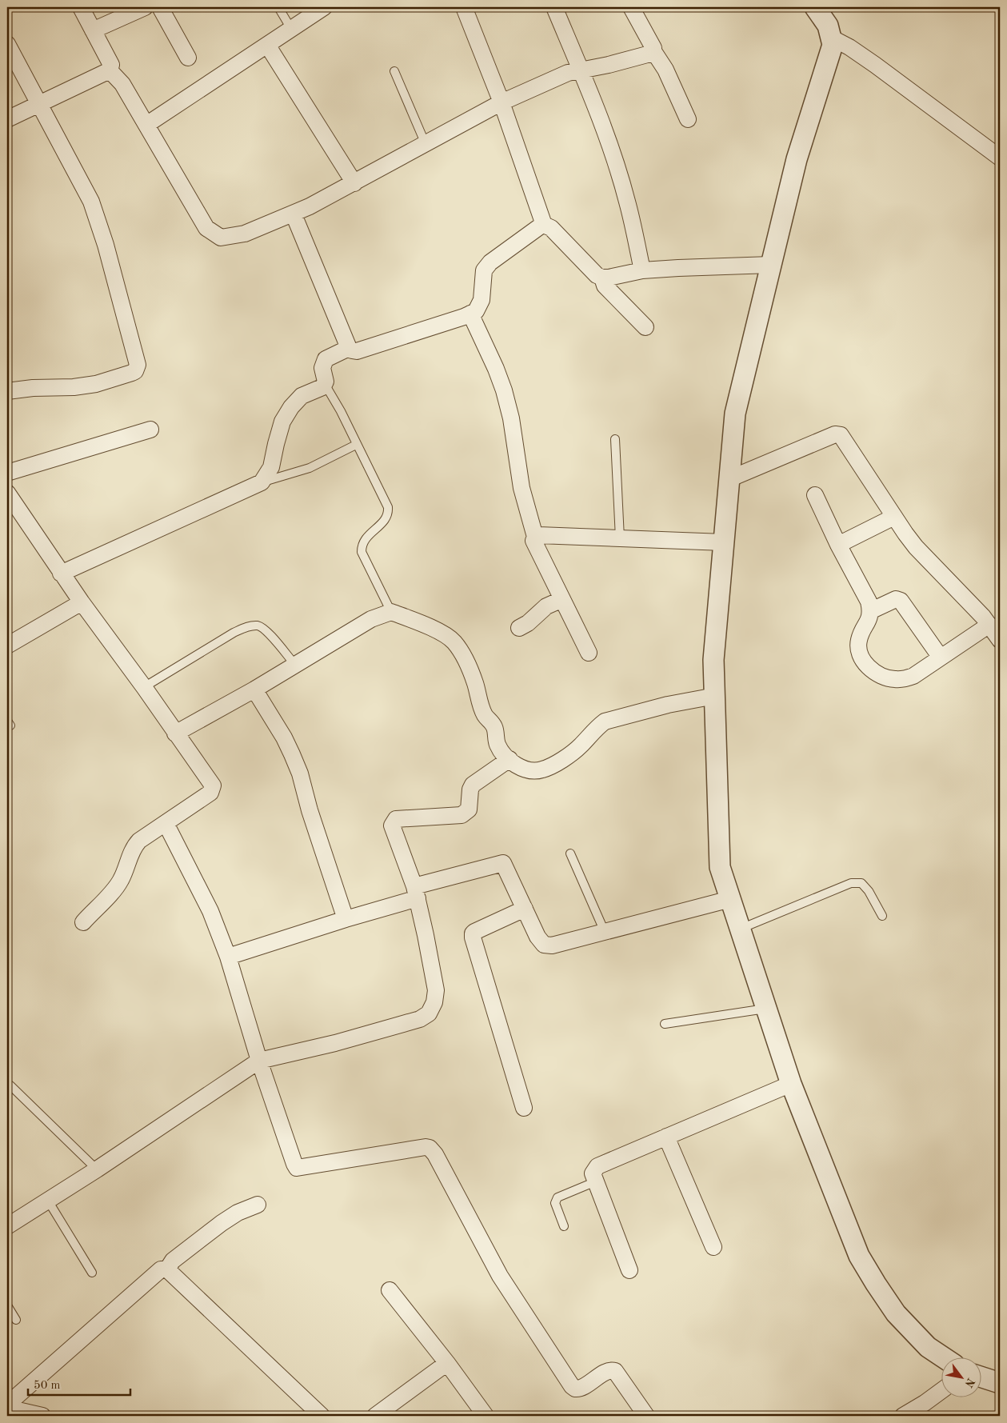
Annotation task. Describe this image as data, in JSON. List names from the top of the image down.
{
  "scale_bar": "50 m",
  "north": "bottom right"
}
